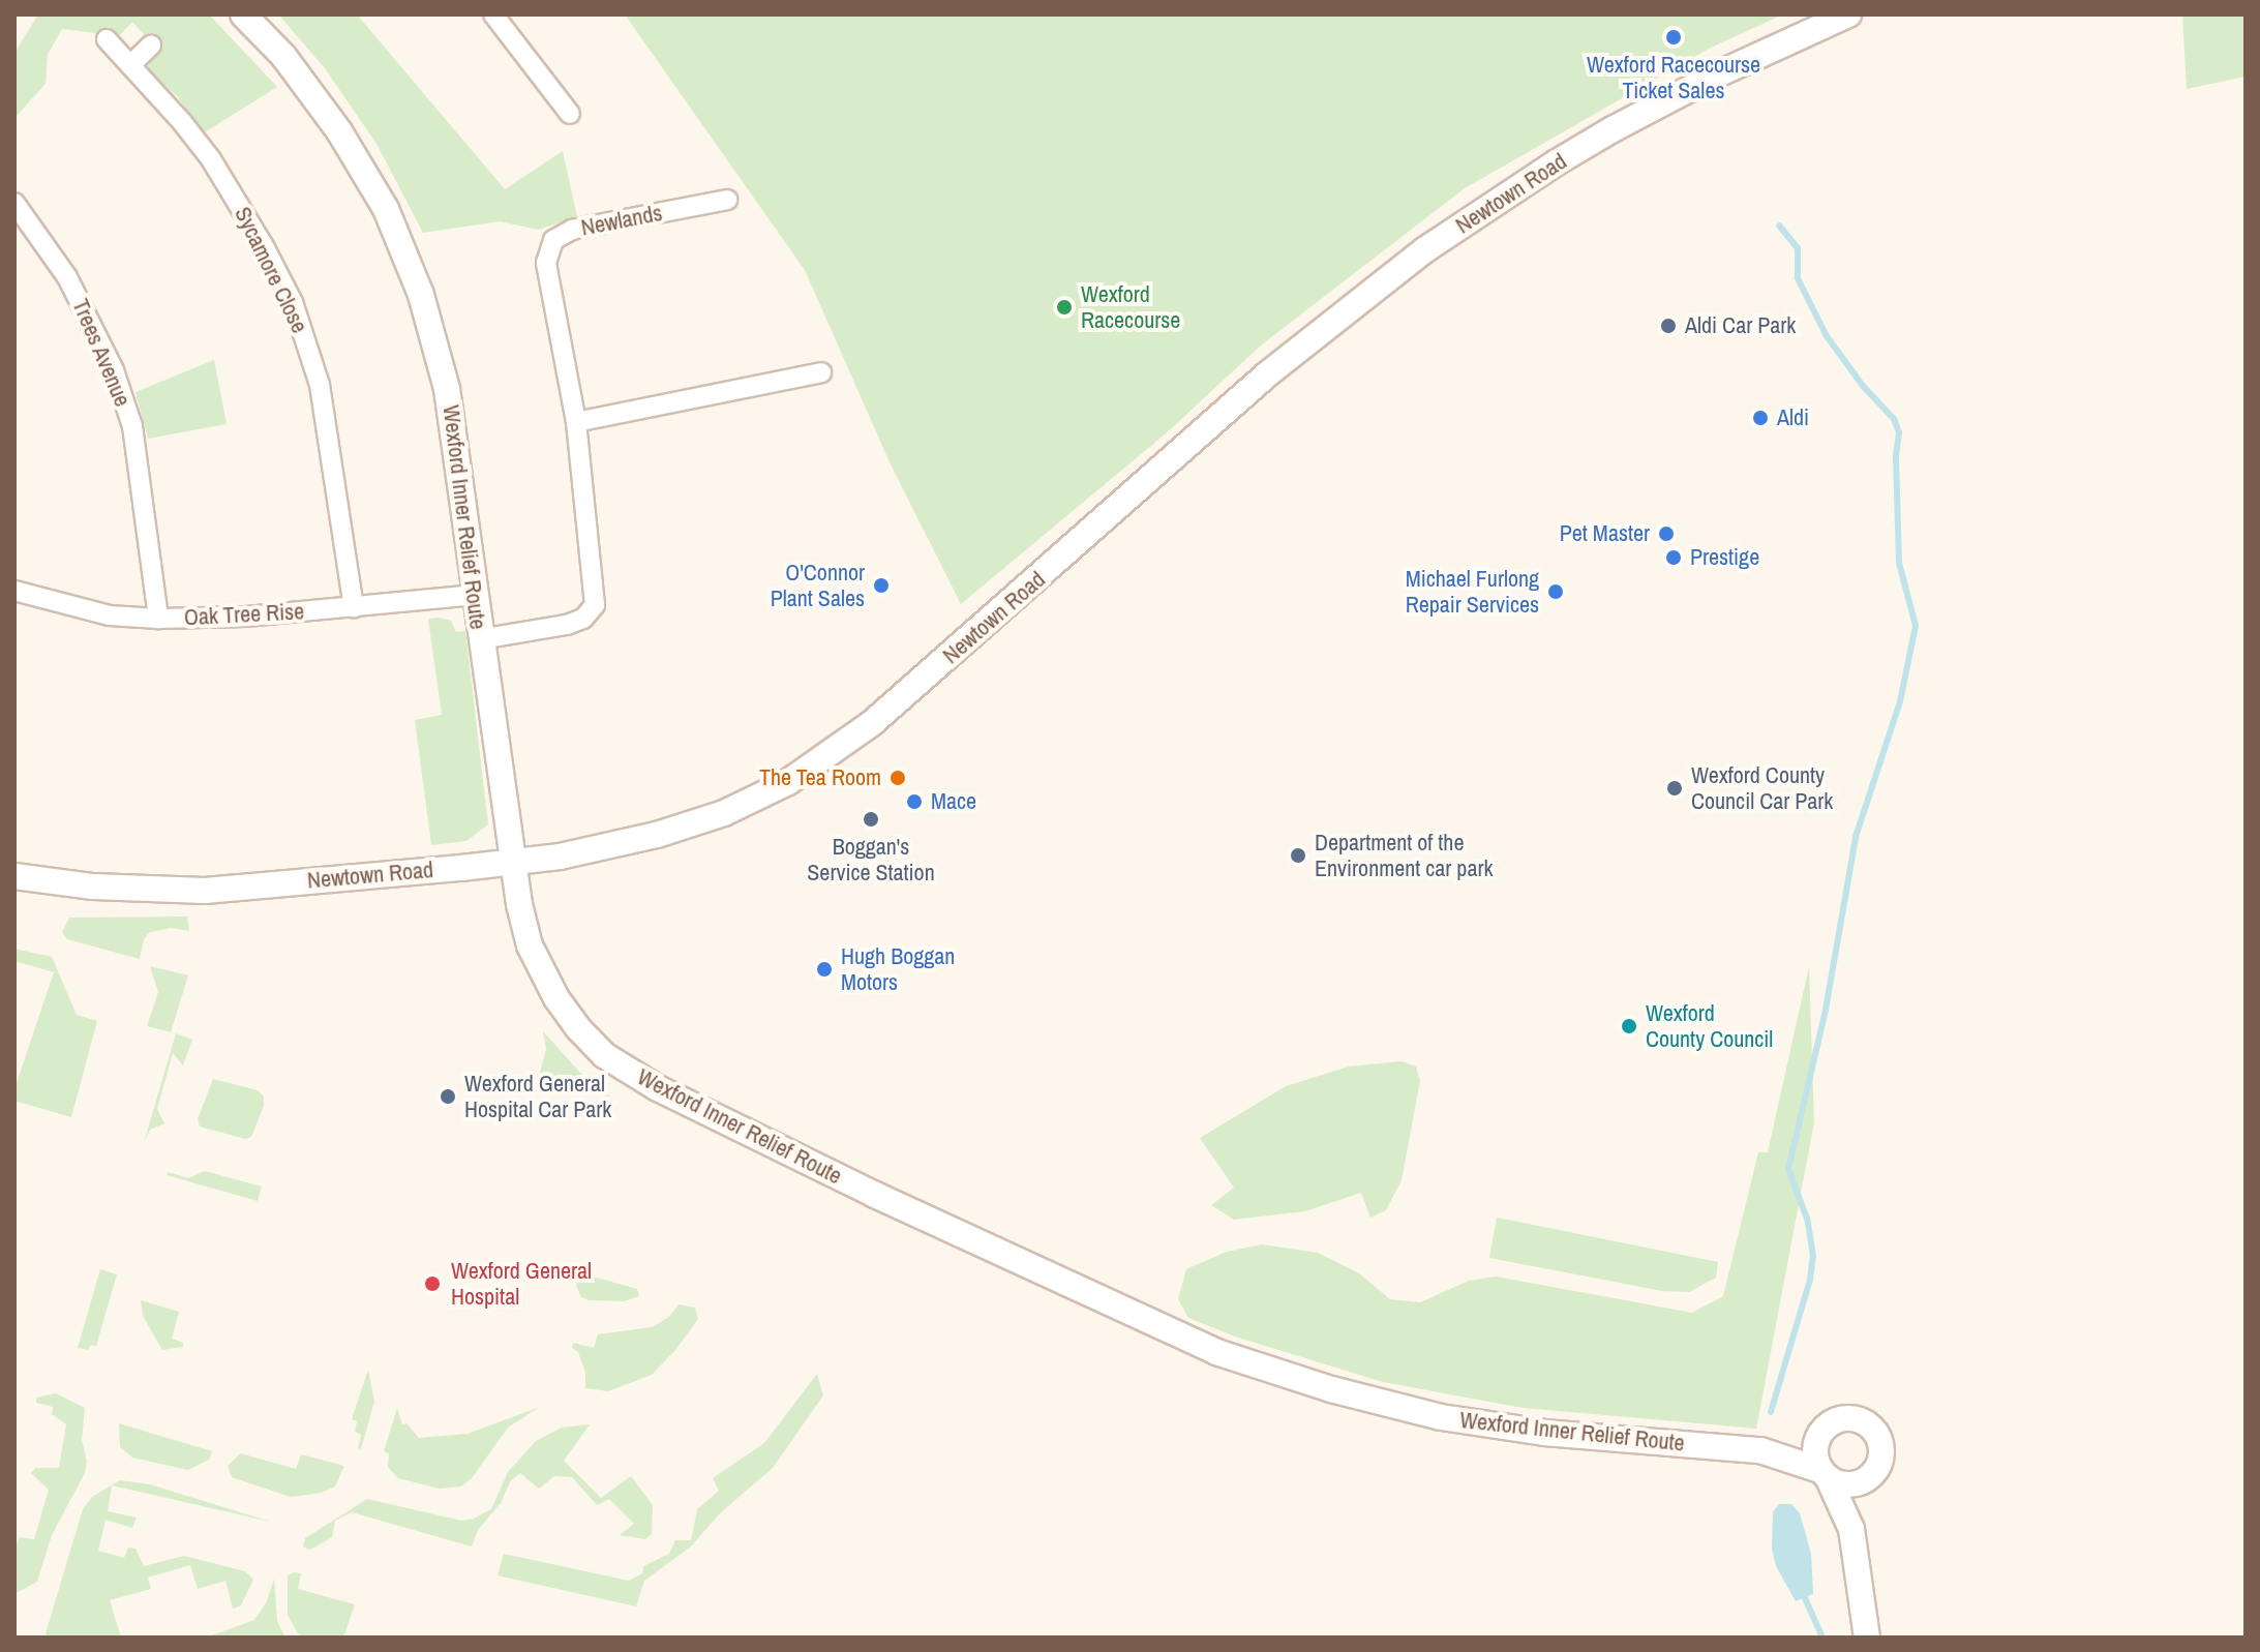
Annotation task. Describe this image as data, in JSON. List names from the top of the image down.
{
  "streets": {
    "street": [
      "Newtown Road",
      "Newlands",
      "Sycamore Close",
      "Trees Avenue",
      "Wexford Inner Relief Route",
      "Oak Tree Rise"
    ]
  },
  "crossings": [
    ["Newtown Road", "Wexford Inner Relief Route"],
    ["Newlands", "Wexford Inner Relief Route"],
    ["Sycamore Close", "Oak Tree Rise"],
    ["Trees Avenue", "Oak Tree Rise"],
    ["Wexford Inner Relief Route", "Oak Tree Rise"]
  ],
  "places": [
    "Wexford Racecourse Ticket Sales",
    "Wexford Racecourse",
    "Aldi Car Park",
    "Aldi",
    "Pet Master",
    "Prestige",
    "O'Connor Plant Sales",
    "Michael Furlong Repair Services",
    "The Tea Room",
    "Wexford County Council Car Park",
    "Mace",
    "Boggan's Service Station",
    "Department of the Environment car park",
    "Hugh Boggan Motors",
    "Wexford County Council",
    "Wexford General Hospital Car Park",
    "Wexford General Hospital"
  ]
}
